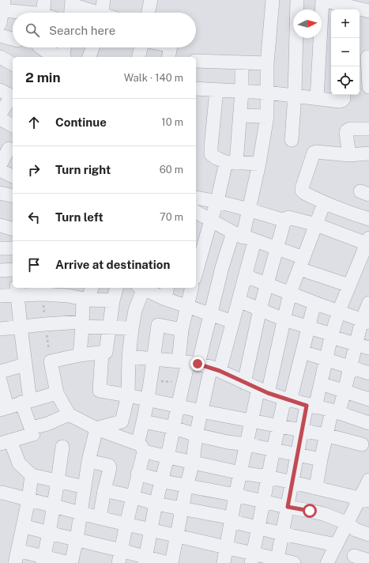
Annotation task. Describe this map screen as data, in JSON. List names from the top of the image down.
{
  "north": "right",
  "page": {
    "map_buttons": ["+", "−"],
    "search": "Search here",
    "heading": ["2 min", "Walk · 140 m"],
    "list": [
      ["Continue", "10 m"],
      ["Turn right", "60 m"],
      ["Turn left", "70 m"],
      "Arrive at destination"
    ]
  }
}
